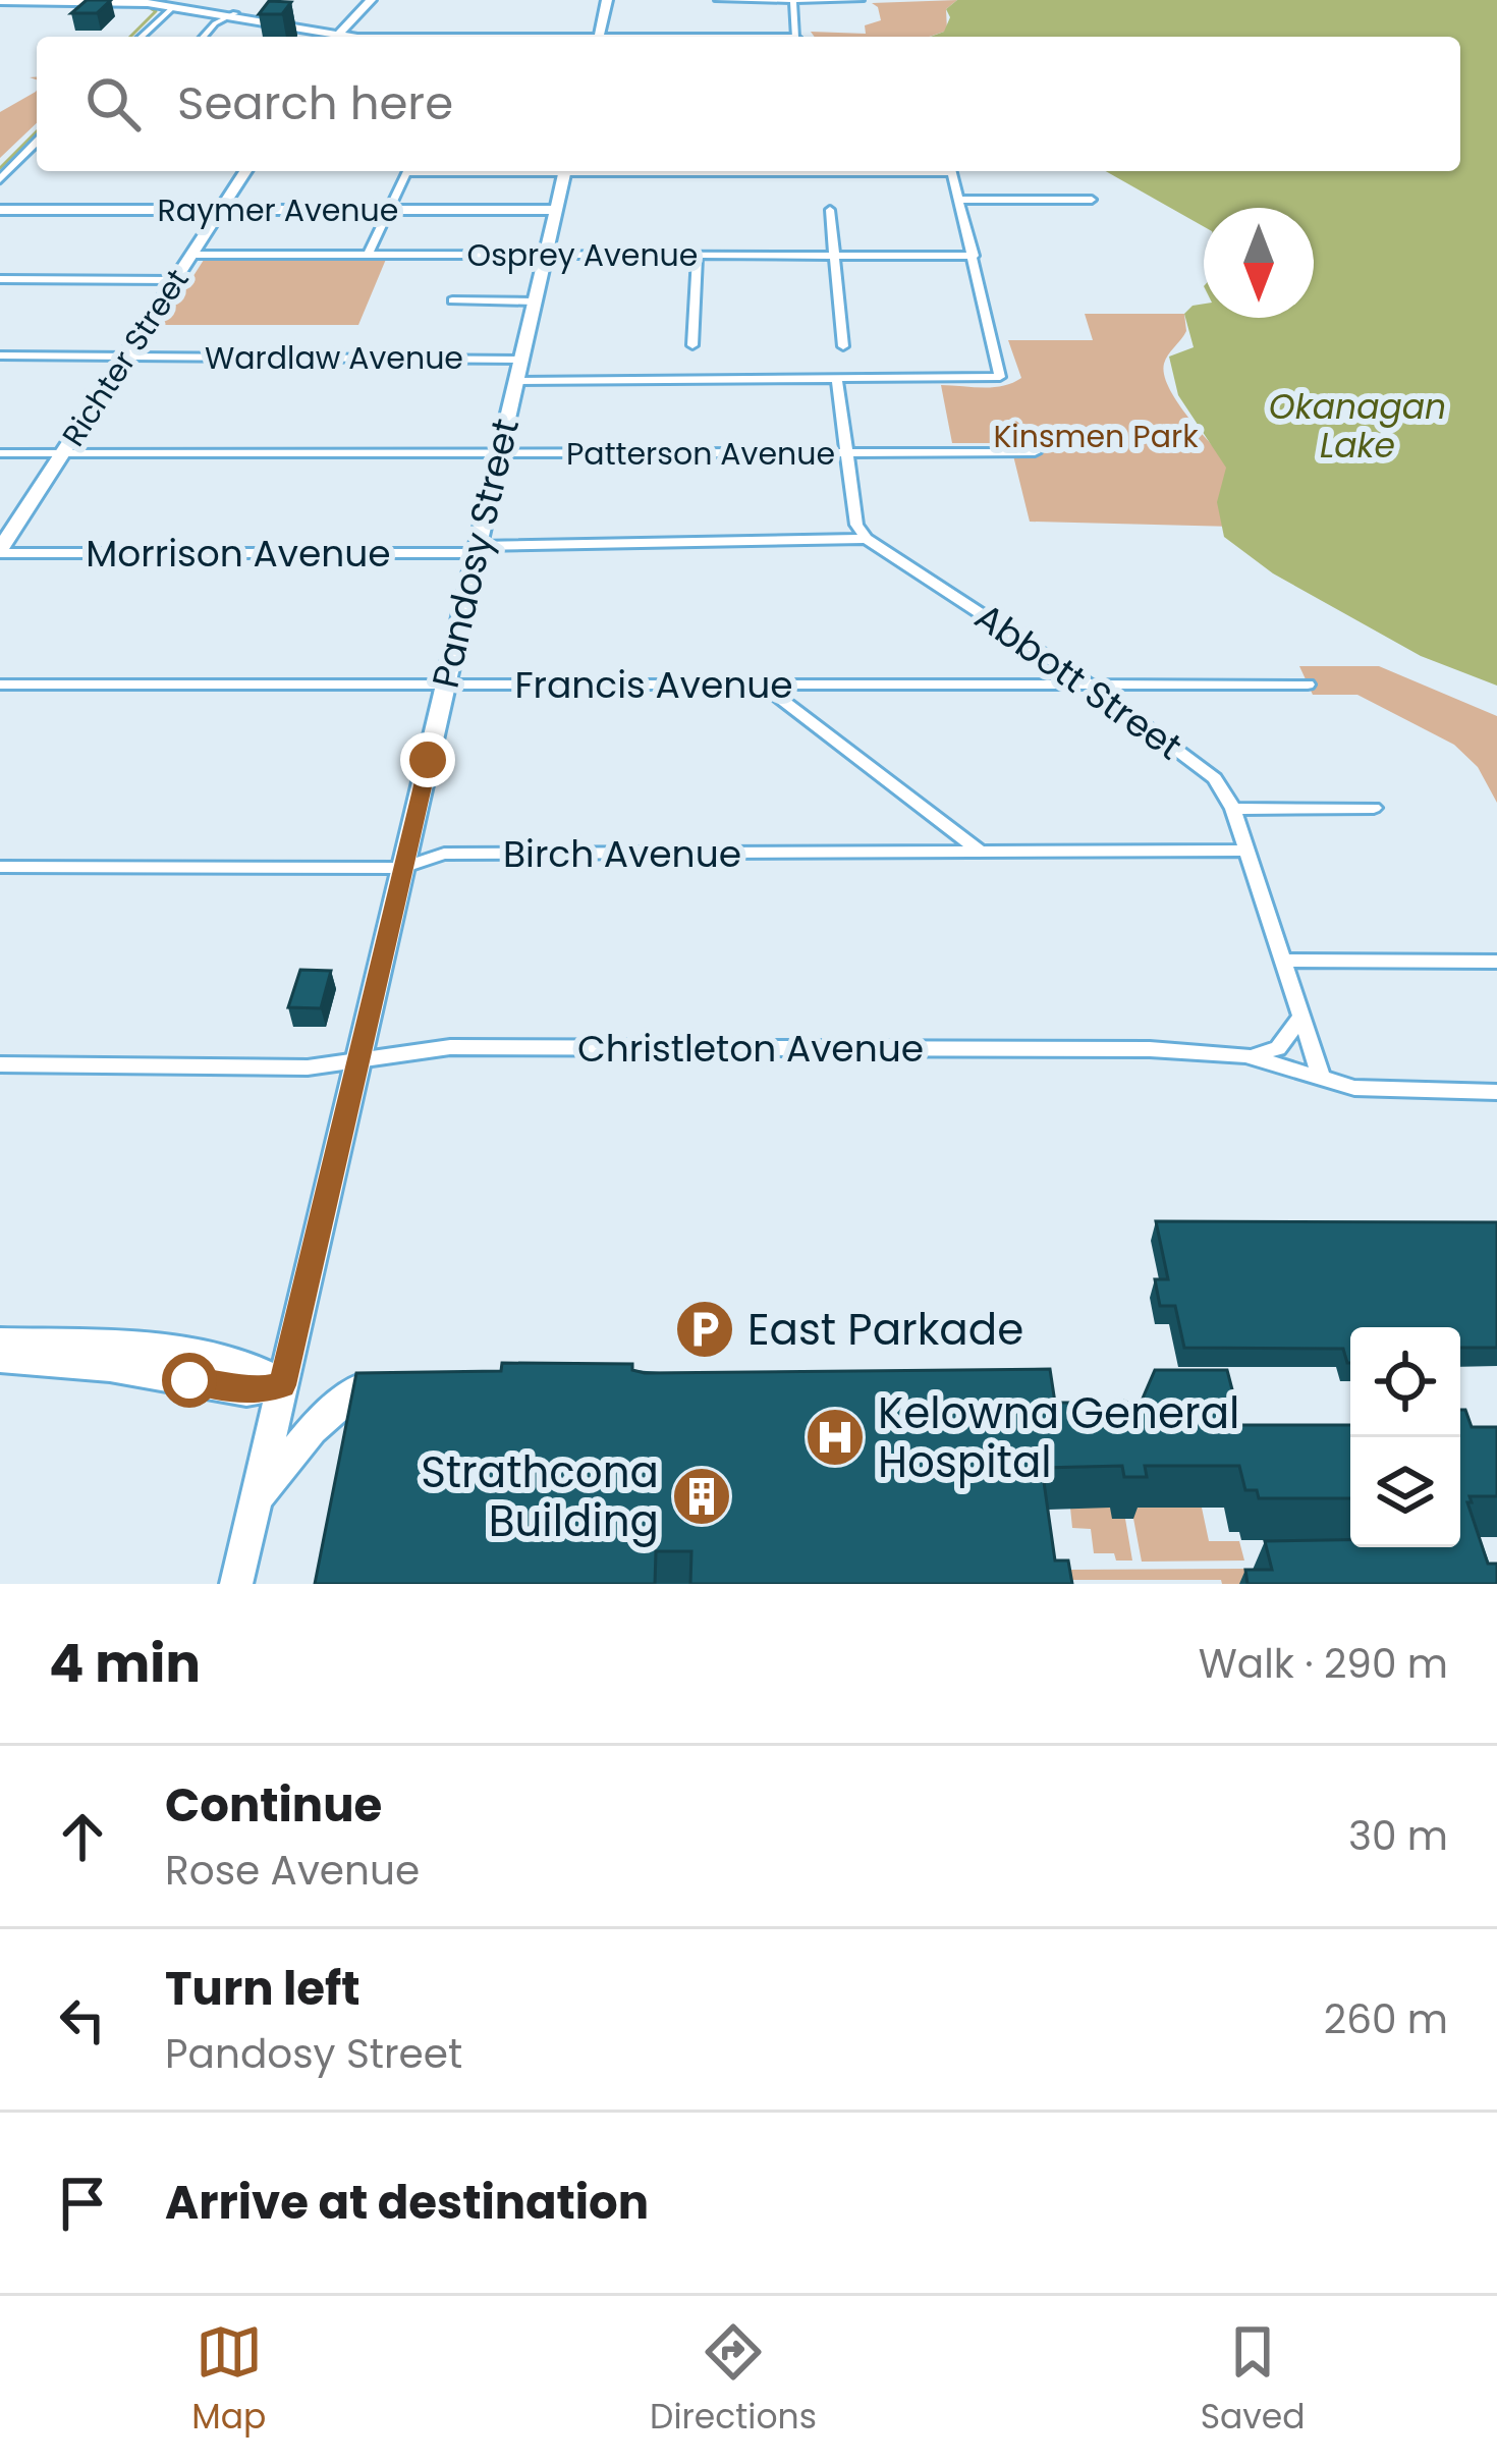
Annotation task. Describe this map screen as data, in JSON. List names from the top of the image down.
{
  "streets": {
    "street": [
      "Raymer Avenue",
      "Osprey Avenue",
      "Richter Street",
      "Wardlaw Avenue",
      "Patterson Avenue",
      "Morrison Avenue",
      "Pandosy Street",
      "Abbott Street",
      "Francis Avenue",
      "Birch Avenue",
      "Christleton Avenue"
    ]
  },
  "crossings": [
    ["Raymer Avenue", "Richter Street"],
    ["Raymer Avenue", "Pandosy Street"],
    ["Osprey Avenue", "Richter Street"],
    ["Osprey Avenue", "Wardlaw Avenue"],
    ["Osprey Avenue", "Pandosy Street"],
    ["Richter Street", "Wardlaw Avenue"],
    ["Richter Street", "Patterson Avenue"],
    ["Richter Street", "Morrison Avenue"],
    ["Wardlaw Avenue", "Pandosy Street"],
    ["Patterson Avenue", "Pandosy Street"],
    ["Morrison Avenue", "Pandosy Street"],
    ["Morrison Avenue", "Abbott Street"],
    ["Pandosy Street", "Francis Avenue"],
    ["Pandosy Street", "Birch Avenue"],
    ["Pandosy Street", "Christleton Avenue"],
    ["Abbott Street", "Francis Avenue"],
    ["Abbott Street", "Birch Avenue"],
    ["Abbott Street", "Christleton Avenue"]
  ],
  "water": ["Okanagan Lake"],
  "parks": ["Kinsmen Park"],
  "places": {
    "parking": ["East Parkade"],
    "hospital": ["Kelowna General Hospital"],
    "building": ["Strathcona Building"]
  },
  "north": "bottom",
  "page": {
    "search": "Search here",
    "heading": ["4 min", "Walk · 290 m"],
    "list": [
      ["Continue", "Rose Avenue", "30 m"],
      ["Turn left", "Pandosy Street", "260 m"],
      "Arrive at destination"
    ],
    "nav": ["Map", "Directions", "Saved"]
  }
}
